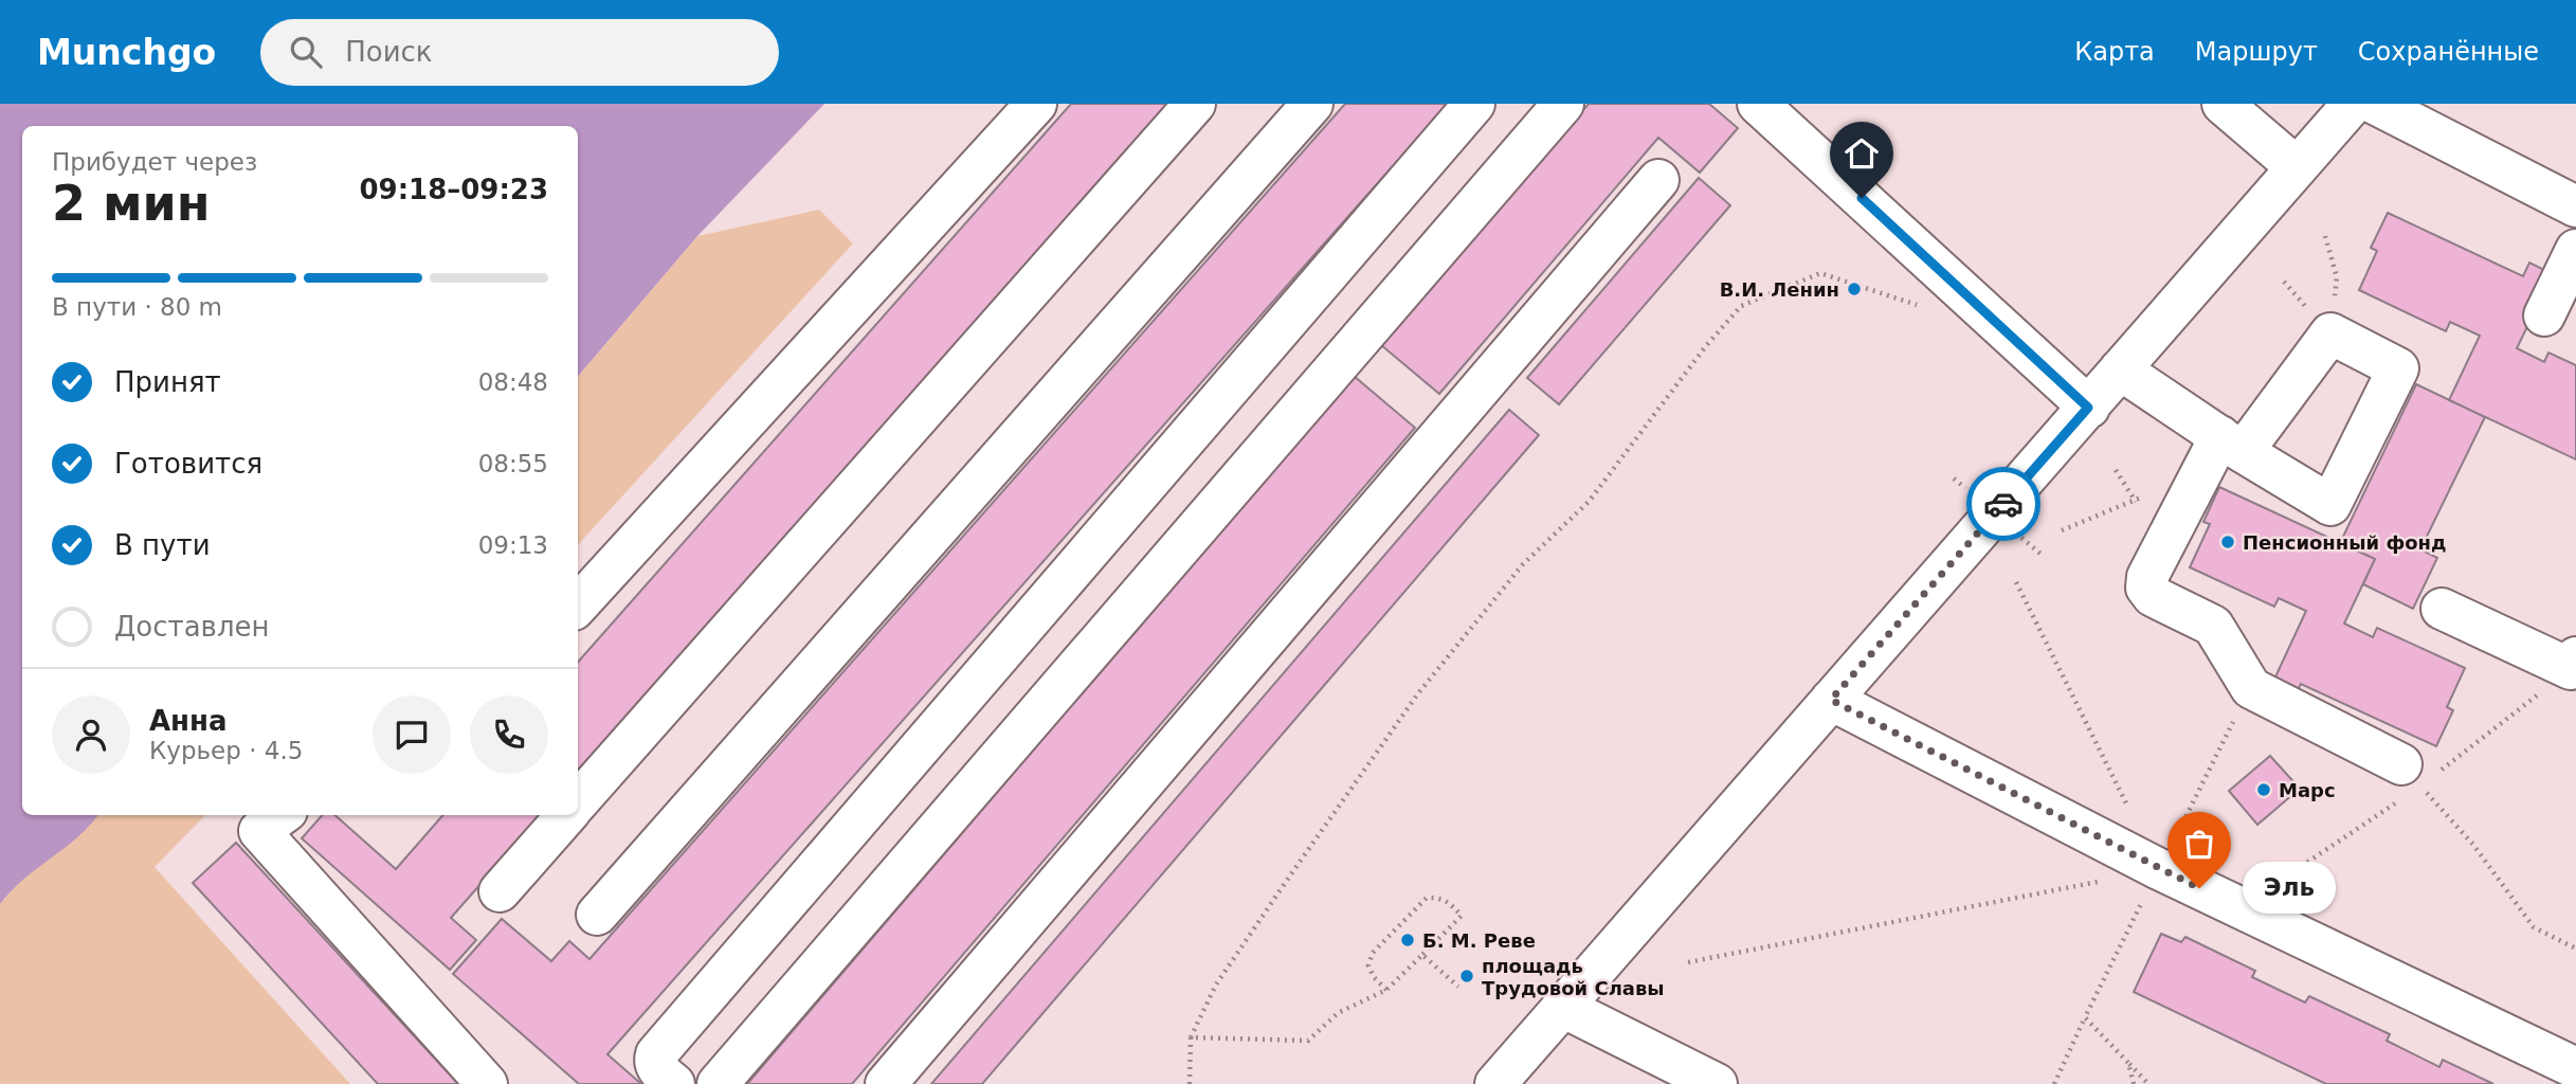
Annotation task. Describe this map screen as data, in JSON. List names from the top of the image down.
{
  "places": [
    "В.И. Ленин",
    "Пенсионный фонд",
    "Марс",
    "Эль",
    "Б. М. Реве",
    "площадь Трудовой Славы"
  ],
  "page": {
    "header": "Munchgo",
    "search": "Поиск",
    "nav": ["Карта", "Маршрут", "Сохранённые"],
    "heading": ["2 мин", "Прибудет через", "09:18–09:23"],
    "panel": ["Анна", "Курьер · 4.5"],
    "bar": "В пути · 80 m",
    "list": [
      ["Принят", "08:48"],
      ["Готовится", "08:55"],
      ["В пути", "09:13"],
      "Доставлен"
    ],
    "bubble": "Эль"
  }
}
